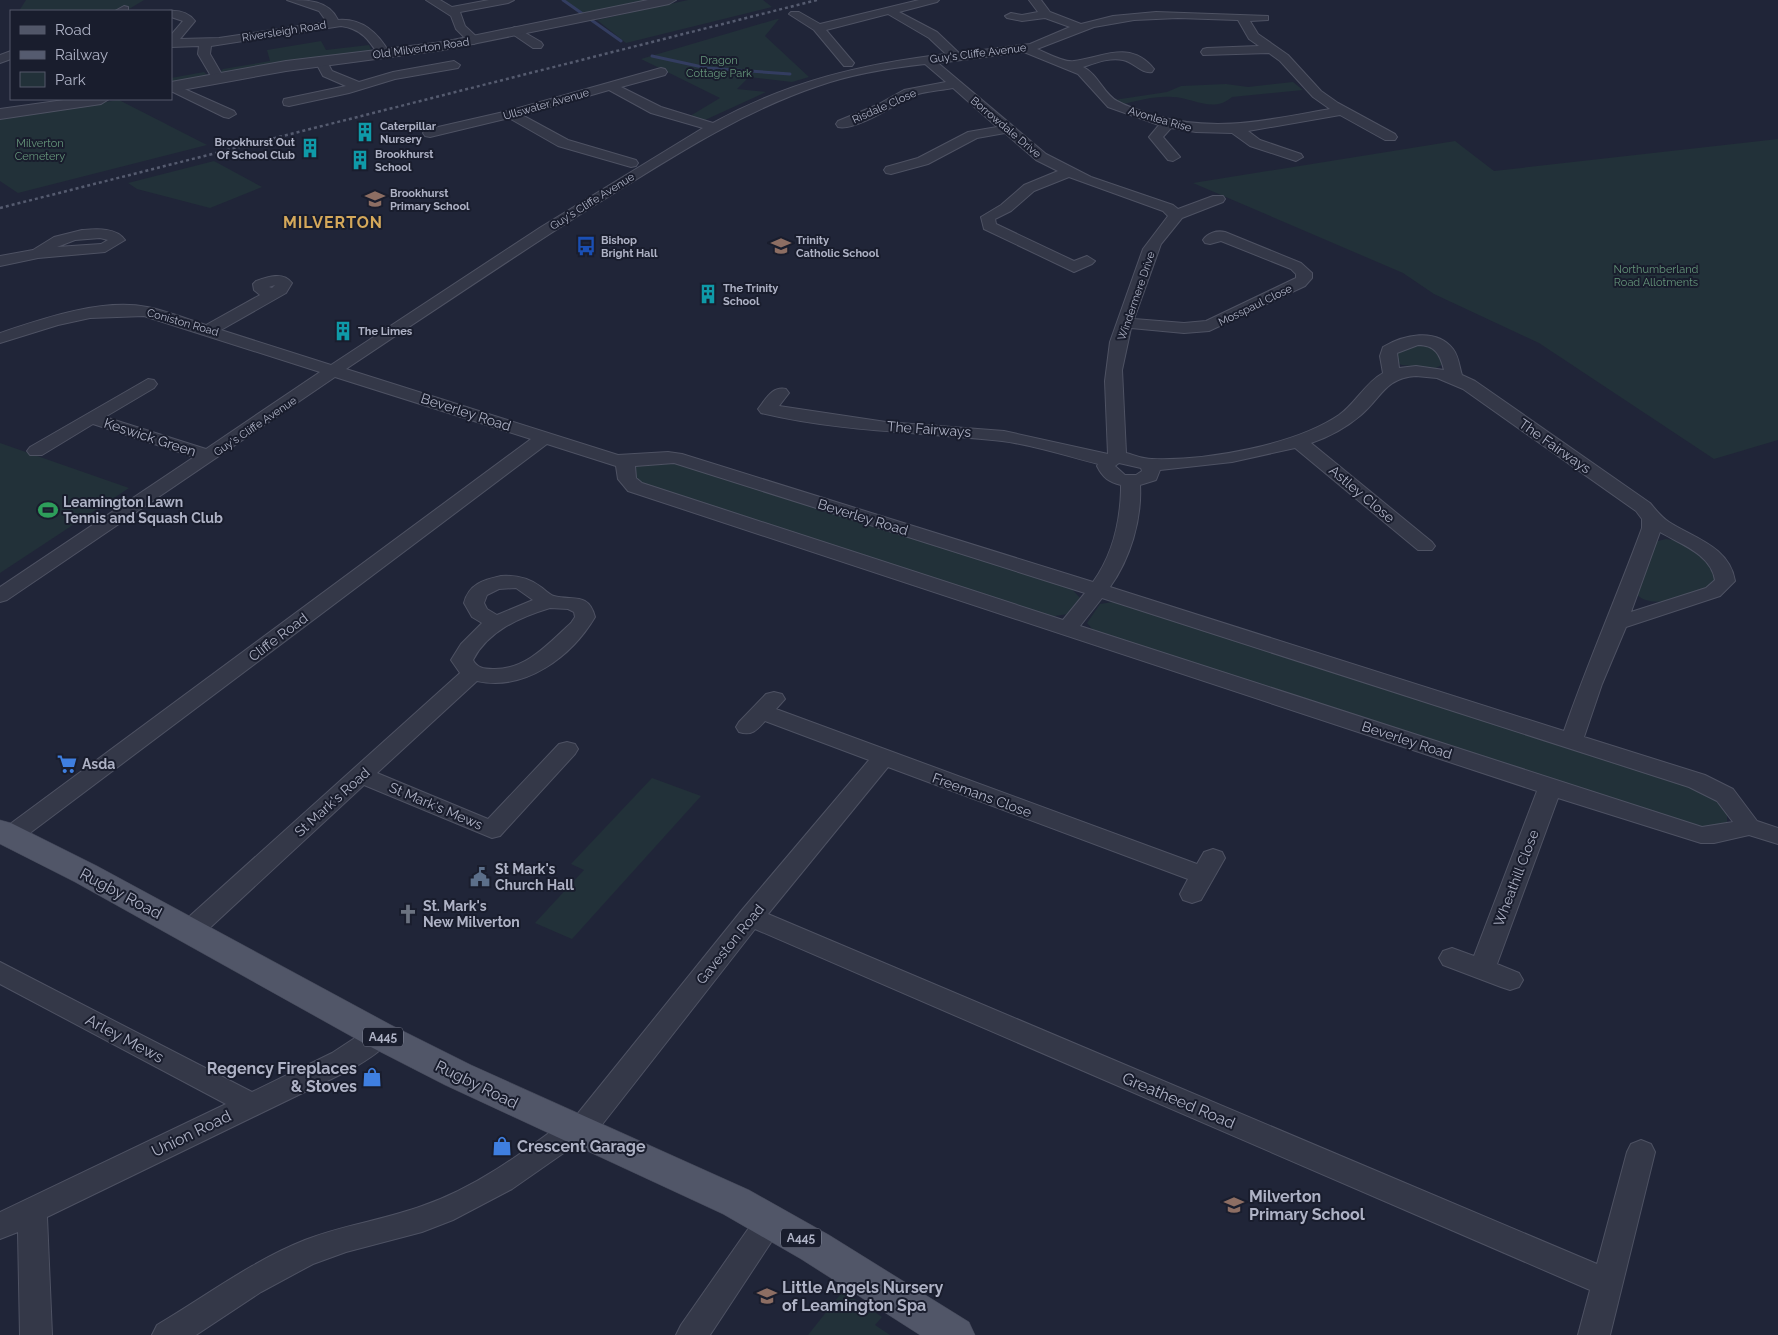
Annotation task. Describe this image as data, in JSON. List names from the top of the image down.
{
  "streets": {
    "main road": ["Rugby Road", "A445"],
    "street": [
      "Riversleigh Road",
      "Old Milverton Road",
      "Guy's Cliffe Avenue",
      "Ullswater Avenue",
      "Risdale Close",
      "Avonlea Rise",
      "Borrowdale Drive",
      "Windermere Drive",
      "Mosspaul Close",
      "Coniston Road",
      "Beverley Road",
      "The Fairways",
      "Keswick Green",
      "Astley Close",
      "Cliffe Road",
      "Freemans Close",
      "St Mark's Road",
      "St Mark's Mews",
      "Wheathill Close",
      "Gaveston Road",
      "Arley Mews",
      "Greatheed Road",
      "Union Road"
    ]
  },
  "crossings": [
    ["Riversleigh Road", "Old Milverton Road"],
    ["Guy's Cliffe Avenue", "Avonlea Rise"],
    ["Guy's Cliffe Avenue", "Borrowdale Drive"],
    ["Guy's Cliffe Avenue", "Coniston Road"],
    ["Guy's Cliffe Avenue", "Beverley Road"],
    ["Guy's Cliffe Avenue", "Keswick Green"],
    ["Risdale Close", "Borrowdale Drive"],
    ["Borrowdale Drive", "Windermere Drive"],
    ["Windermere Drive", "Mosspaul Close"],
    ["Windermere Drive", "The Fairways"],
    ["Coniston Road", "Beverley Road"],
    ["Beverley Road", "Cliffe Road"],
    ["Beverley Road", "Wheathill Close"],
    ["The Fairways", "Astley Close"],
    ["Cliffe Road", "Rugby Road"],
    ["Freemans Close", "Gaveston Road"],
    ["St Mark's Road", "St Mark's Mews"],
    ["St Mark's Road", "Rugby Road"],
    ["Rugby Road", "Gaveston Road"],
    ["Rugby Road", "Union Road"],
    ["Gaveston Road", "Greatheed Road"],
    ["Arley Mews", "Union Road"]
  ],
  "districts": ["MILVERTON"],
  "parks": ["Dragon Cottage Park", "Milverton Cemetery", "Northumberland Road Allotments"],
  "places": {
    "building": [
      "Caterpillar Nursery",
      "Brookhurst Out Of School Club",
      "Brookhurst School",
      "The Trinity School",
      "The Limes"
    ],
    "school or university": [
      "Brookhurst Primary School",
      "Trinity Catholic School",
      "Milverton Primary School",
      "Little Angels Nursery of Leamington Spa"
    ],
    "bus stop": ["Bishop Bright Hall"],
    "sports": ["Leamington Lawn Tennis and Squash Club"],
    "supermarket": ["Asda"],
    "public building": ["St Mark's Church Hall"],
    "church": ["St. Mark's New Milverton"],
    "shop": ["Regency Fireplaces & Stoves", "Crescent Garage"]
  },
  "legend": ["Road", "Railway", "Park"]
}
